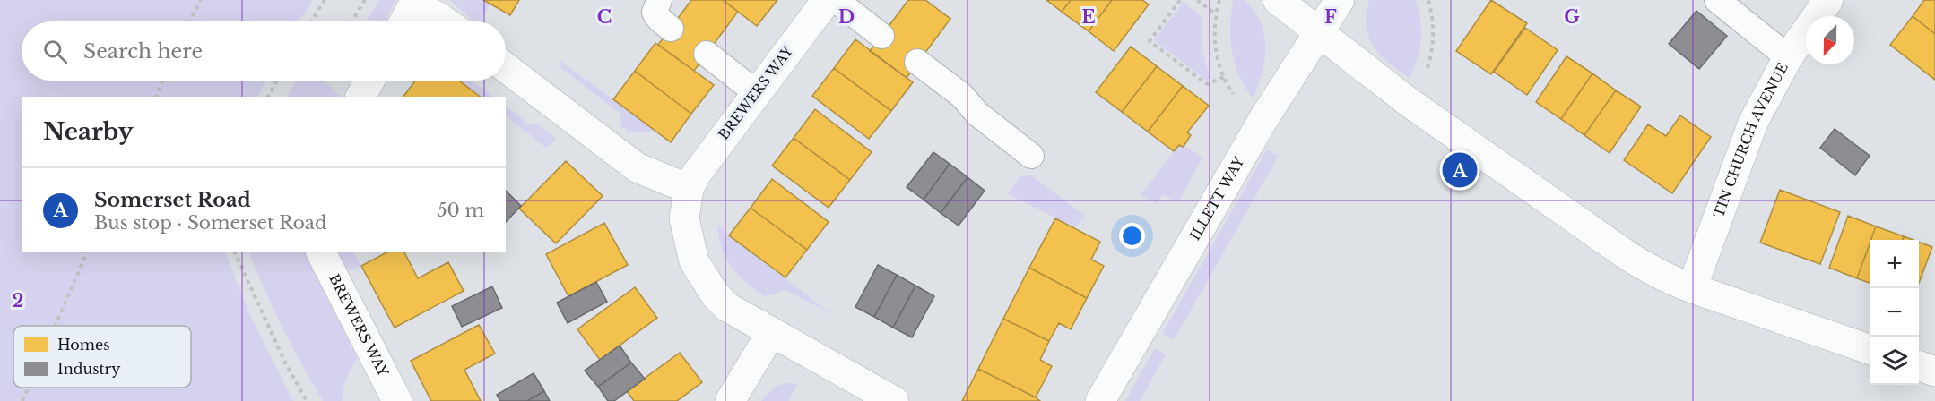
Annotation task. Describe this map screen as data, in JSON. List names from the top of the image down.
{
  "streets": {
    "street": ["BREWERS WAY", "TIN CHURCH AVENUE", "ILLETT WAY"]
  },
  "legend": ["Homes", "Industry"],
  "north": "bottom",
  "page": {
    "search": "Search here",
    "heading": "Nearby",
    "pins": "A",
    "list": [
      {
        "mark": "A",
        "name": "Somerset Road",
        "note": "Bus stop · Somerset Road",
        "value": "50 m"
      }
    ],
    "map_buttons": ["+", "−"]
  },
  "grid": {
    "columns": [
      "C",
      "D",
      "E",
      "F",
      "G"
    ],
    "rows": ["2"]
  }
}
